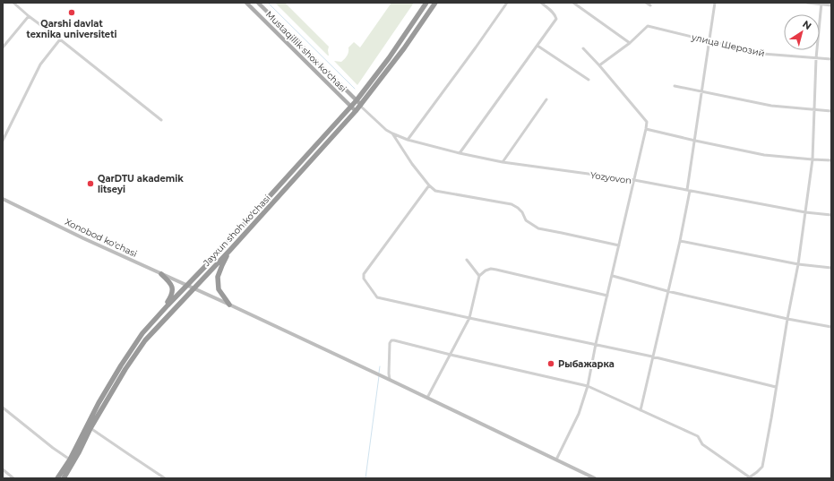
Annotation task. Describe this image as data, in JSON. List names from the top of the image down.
{
  "streets": {
    "highway": ["Jayxun shoh ko'chasi"],
    "main road": ["Mustaqillik shox ko'chasi", "Xonobod ko'chasi"],
    "street": ["улица Шерозий", "Yozyovon"]
  },
  "crossings": [
    ["Mustaqillik shox ko'chasi", "Jayxun shoh ko'chasi"],
    ["Jayxun shoh ko'chasi", "Xonobod ko'chasi"]
  ],
  "places": ["Qarshi davlat texnika universiteti", "QarDTU akademik litseyi", "Рыбажарка"],
  "north": "top right"
}
